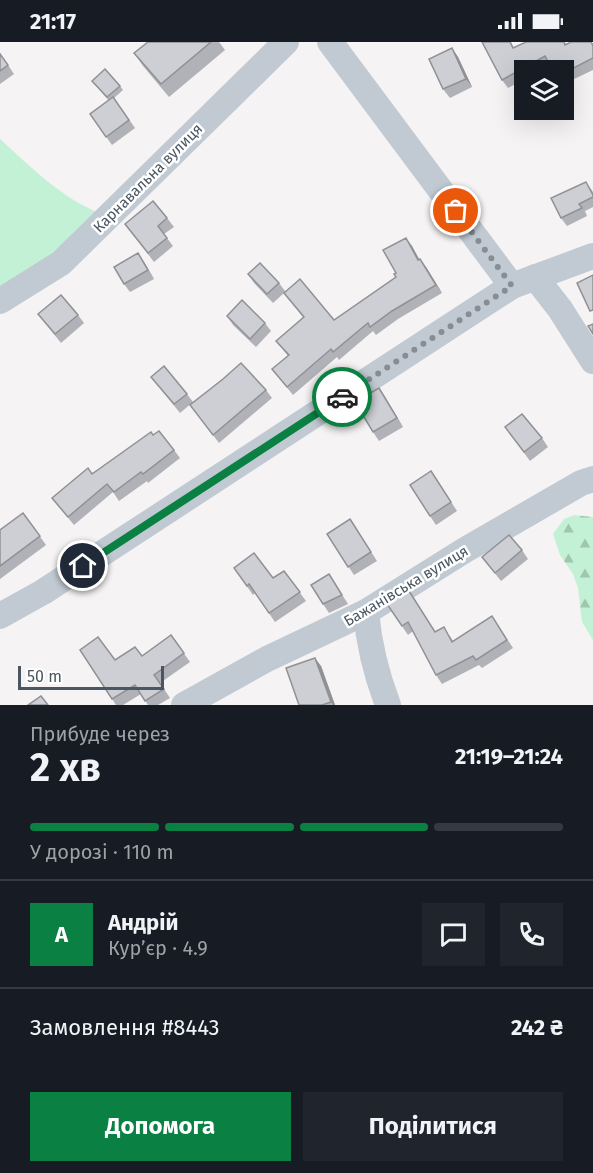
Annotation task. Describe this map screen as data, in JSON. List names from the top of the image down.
{
  "streets": {
    "street": ["Карнавальна вулиця", "Бажанівська вулиця"]
  },
  "scale_bar": "50 m",
  "page": {
    "status": "21:17",
    "scale": "50 m",
    "heading": ["2 хв", "Прибуде через", "21:19–21:24"],
    "panel": [
      "Андрій",
      "Кур’єр · 4.9",
      "Замовлення #8443",
      "242 ₴"
    ],
    "bar": "У дорозі · 110 m",
    "round": "А",
    "buttons": ["Допомога", "Поділитися"]
  }
}
